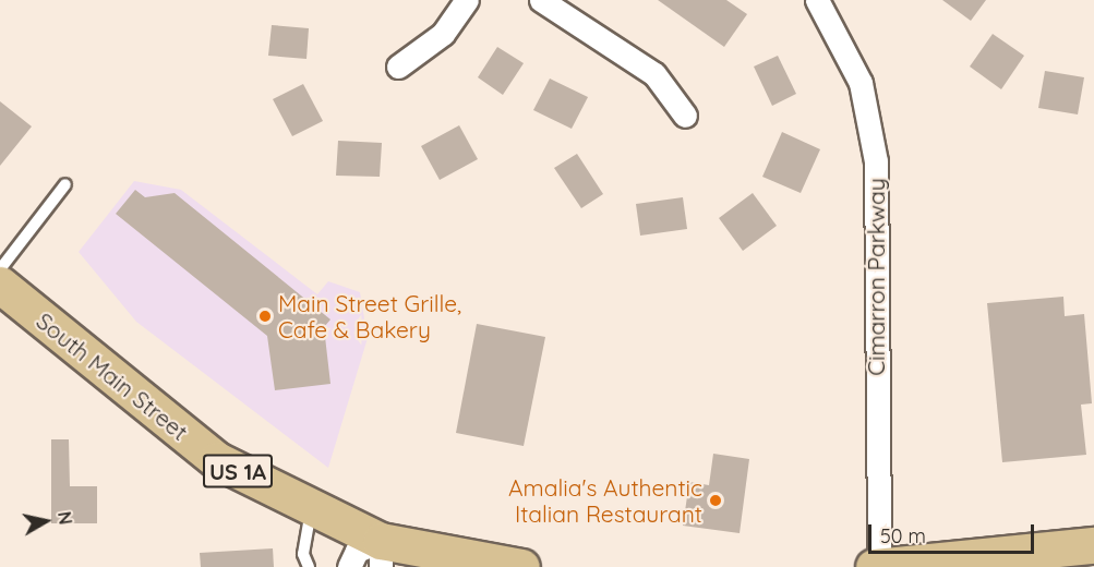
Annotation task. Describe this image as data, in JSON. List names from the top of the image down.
{
  "streets": {
    "main road": ["South Main Street", "US 1A"],
    "street": ["Cimarron Parkway"]
  },
  "places": ["Main Street Grille, Cafe & Bakery", "Amalia's Authentic Italian Restaurant"],
  "scale_bar": "50 m",
  "north": "right"
}
